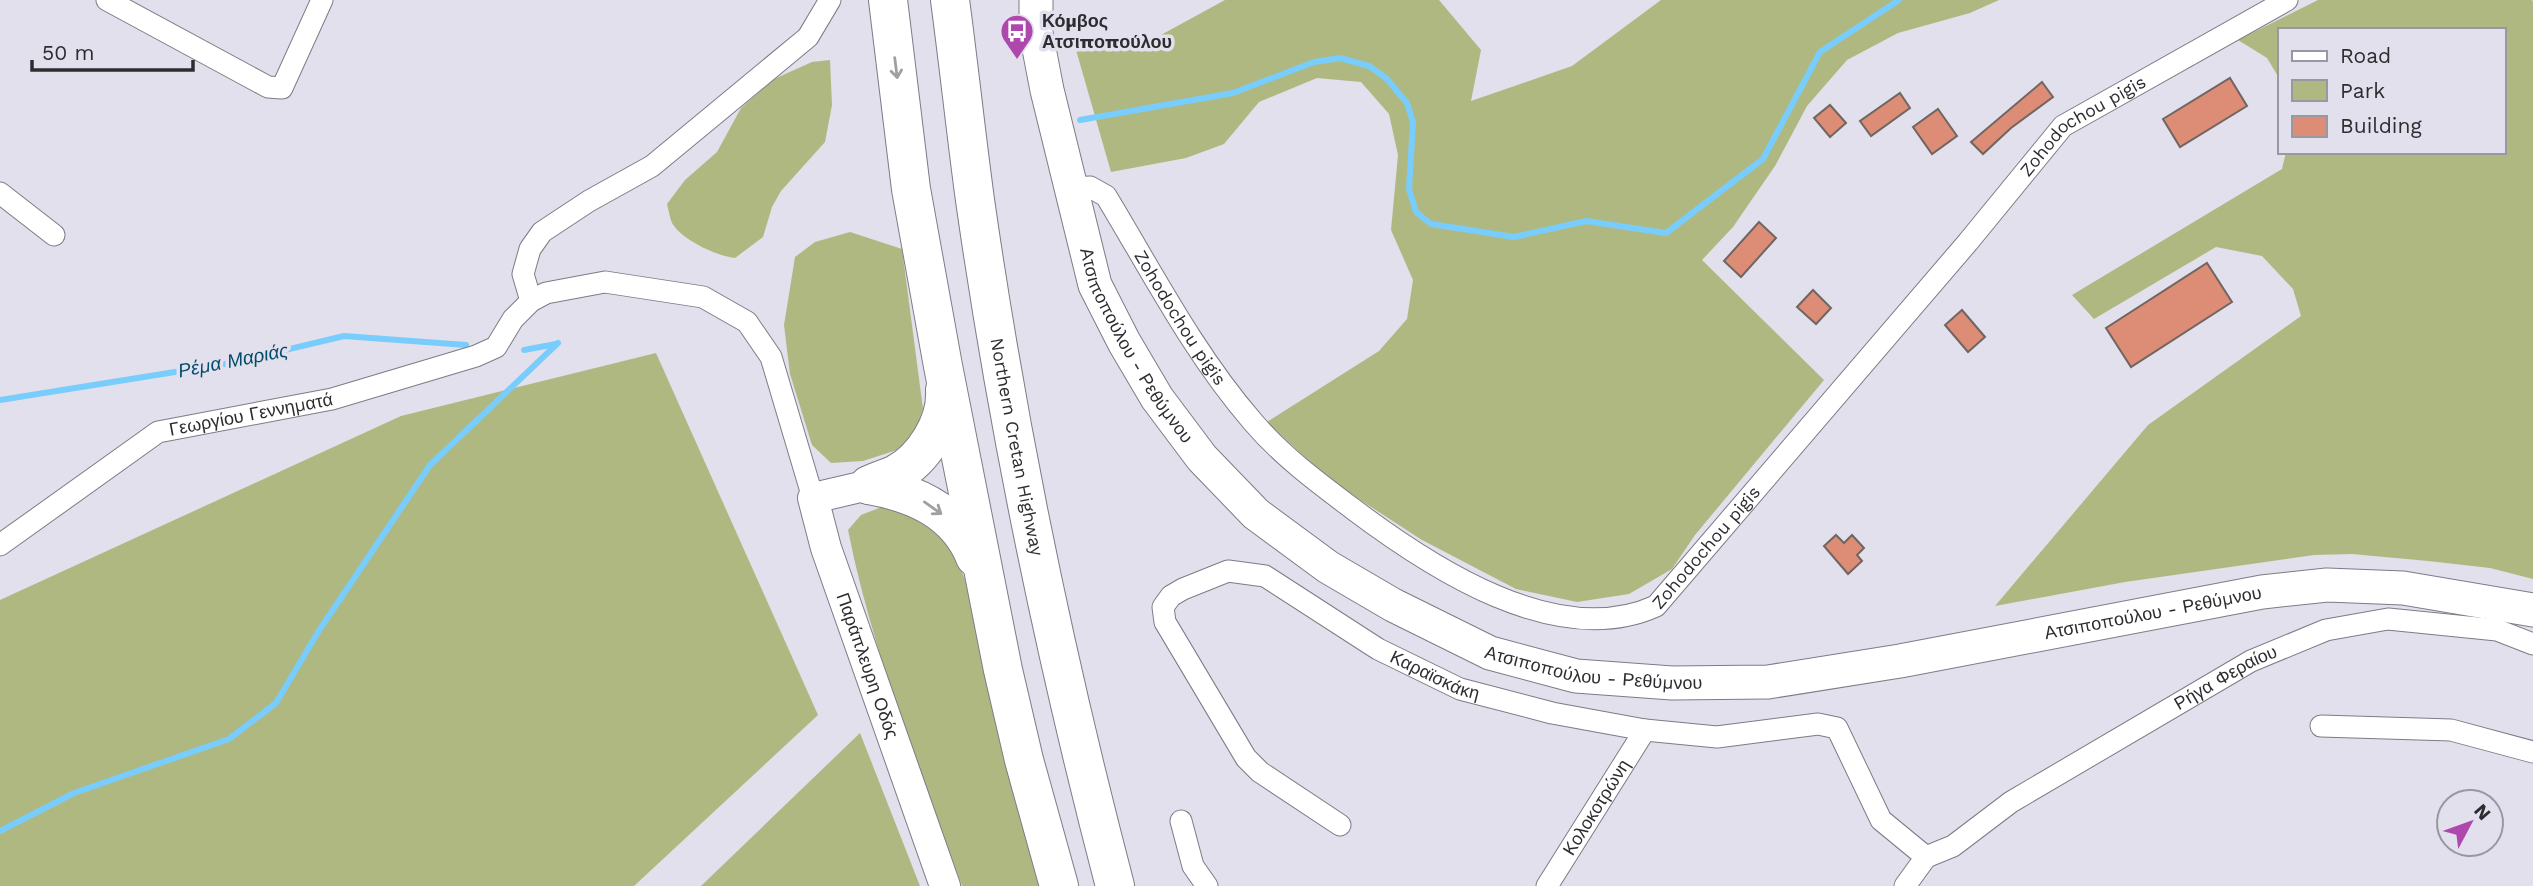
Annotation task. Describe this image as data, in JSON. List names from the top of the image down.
{
  "streets": {
    "highway": ["Northern Cretan Highway"],
    "main road": ["Ατσιποπούλου - Ρεθύμνου"],
    "street": [
      "Zohodochou pigis",
      "Γεωργίου Γεννηματά",
      "Παράπλευρη Οδός",
      "Καραϊσκάκη",
      "Ρήγα Φεραίου",
      "Κολοκοτρώνη"
    ]
  },
  "crossings": [
    ["Zohodochou pigis", "Ατσιποπούλου - Ρεθύμνου"],
    ["Καραϊσκάκη", "Ρήγα Φεραίου"],
    ["Καραϊσκάκη", "Κολοκοτρώνη"]
  ],
  "water": ["Ρέμα Μαριάς"],
  "places": {
    "bus stop": ["Κόμβος Ατσιποπούλου"]
  },
  "legend": ["Road", "Park", "Building"],
  "scale_bar": "50 m",
  "north": "top right"
}
